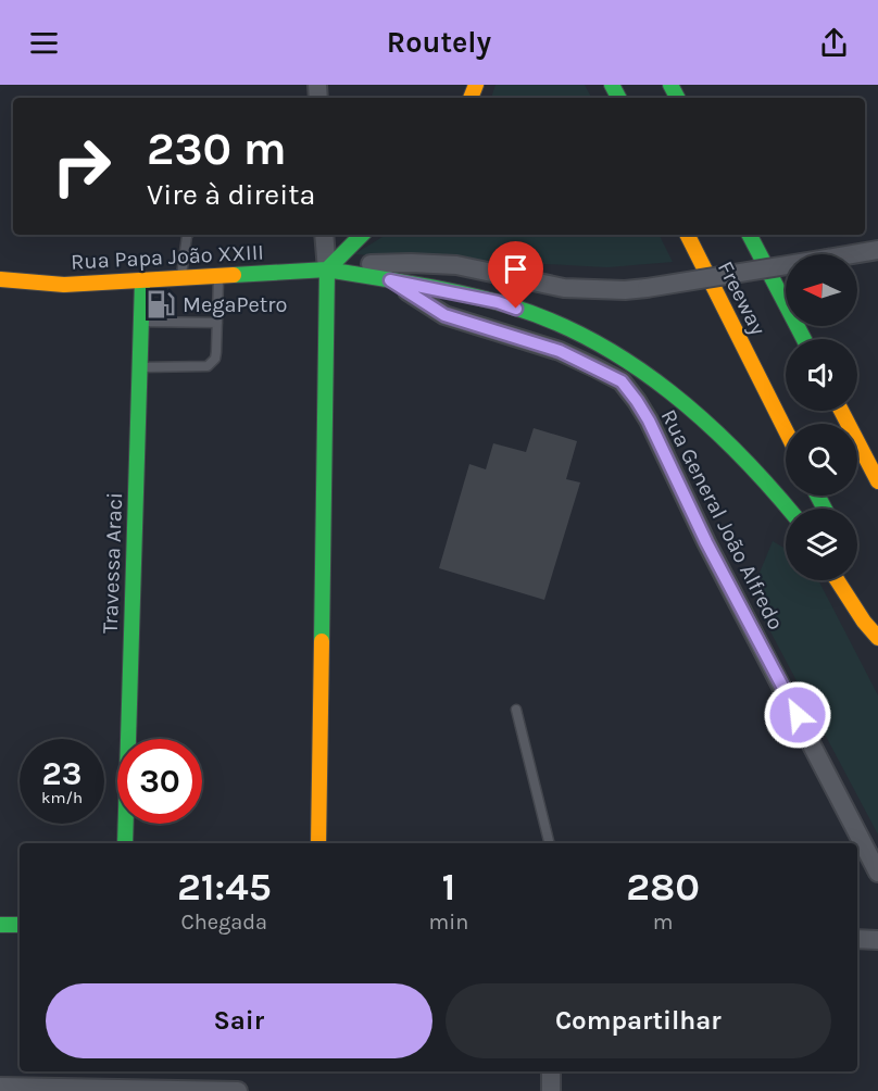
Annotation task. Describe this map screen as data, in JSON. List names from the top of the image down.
{
  "streets": {
    "main road": ["Rua Papa João XXIII", "Freeway", "Travessa Araci"],
    "street": ["Rua General João Alfredo"]
  },
  "crossings": [
    ["Rua Papa João XXIII", "Travessa Araci"]
  ],
  "places": {
    "fuel station": ["MegaPetro"]
  },
  "north": "left",
  "page": {
    "header": "Routely",
    "turn": ["230 m", "Vire à direita"],
    "speed": "23 km/h",
    "limit": "30",
    "eta": [
      "21:45",
      "Chegada",
      "1",
      "min",
      "280",
      "m"
    ],
    "buttons": ["Sair", "Compartilhar"]
  }
}
